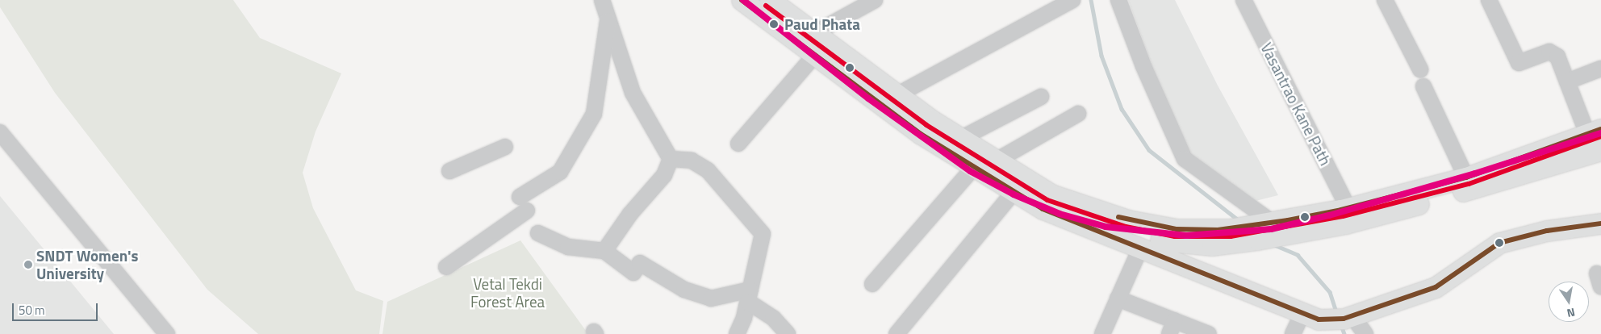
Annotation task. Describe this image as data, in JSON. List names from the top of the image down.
{
  "streets": {
    "street": ["Vasantrao Kane Path"]
  },
  "parks": ["Vetal Tekdi Forest Area"],
  "places": ["Paud Phata", "SNDT Women's University"],
  "scale_bar": "50 m",
  "north": "bottom"
}
